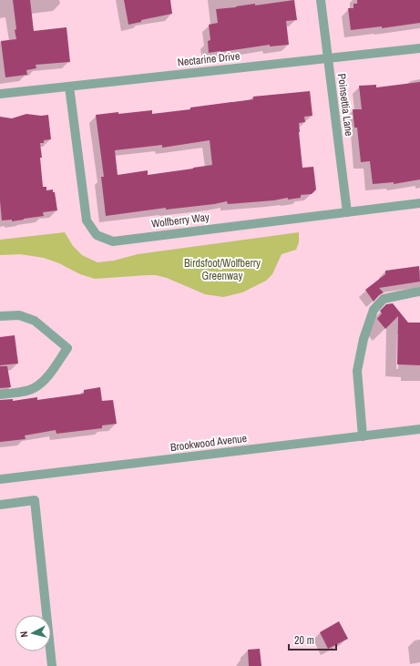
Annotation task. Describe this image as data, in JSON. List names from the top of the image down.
{
  "streets": {
    "street": [
      "Nectarine Drive",
      "Poinsettia Lane",
      "Wolfberry Way",
      "Brookwood Avenue"
    ]
  },
  "crossings": [
    ["Nectarine Drive", "Poinsettia Lane"],
    ["Nectarine Drive", "Wolfberry Way"],
    ["Poinsettia Lane", "Wolfberry Way"]
  ],
  "parks": ["Birdsfoot/Wolfberry Greenway"],
  "scale_bar": "20 m",
  "north": "left"
}
